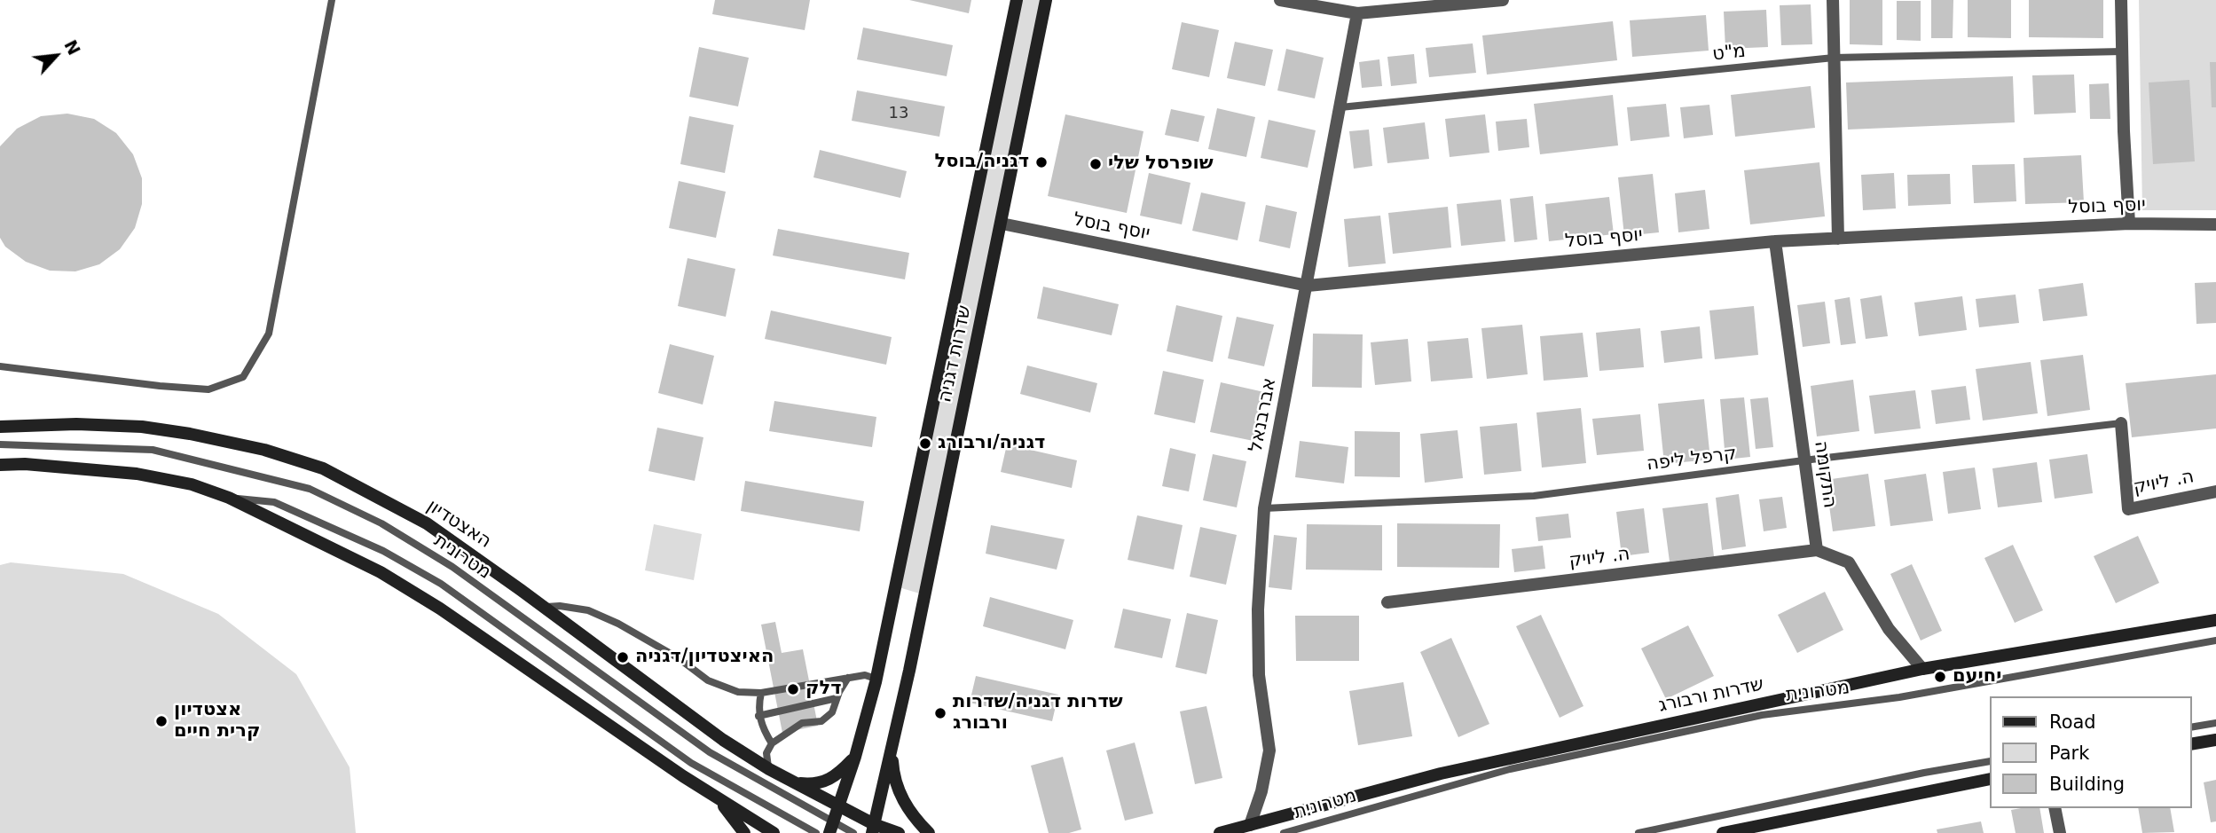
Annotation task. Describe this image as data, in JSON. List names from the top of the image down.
{
  "streets": {
    "main road": ["שדרות דגניה", "האצטדיון", "שדרות ורבורג"],
    "street": [
      "יוסף בוסל",
      "אברבנאל",
      "התקומה",
      "ה. ליויק"
    ],
    "lane": ["מ\"ט", "קרפל ליפה", "מטרונית"]
  },
  "crossings": [
    ["מ\"ט", "אברבנאל"],
    ["יוסף בוסל", "שדרות דגניה"],
    ["יוסף בוסל", "אברבנאל"],
    ["יוסף בוסל", "התקומה"],
    ["שדרות דגניה", "האצטדיון"],
    ["שדרות דגניה", "מטרונית"],
    ["אברבנאל", "קרפל ליפה"],
    ["אברבנאל", "שדרות ורבורג"],
    ["קרפל ליפה", "התקומה"],
    ["קרפל ליפה", "ה. ליויק"],
    ["התקומה", "ה. ליויק"]
  ],
  "places": [
    "דגניה/בוסל",
    "שופרסל שלי",
    "דגניה/ורבורג",
    "האיצטדיון/דגניה",
    "יחיעם",
    "דלק",
    "שדרות דגניה/שדרות ורבורג",
    "אצטדיון קרית חיים"
  ],
  "house_numbers": ["13"],
  "legend": ["Road", "Park", "Building"],
  "north": "top right"
}
